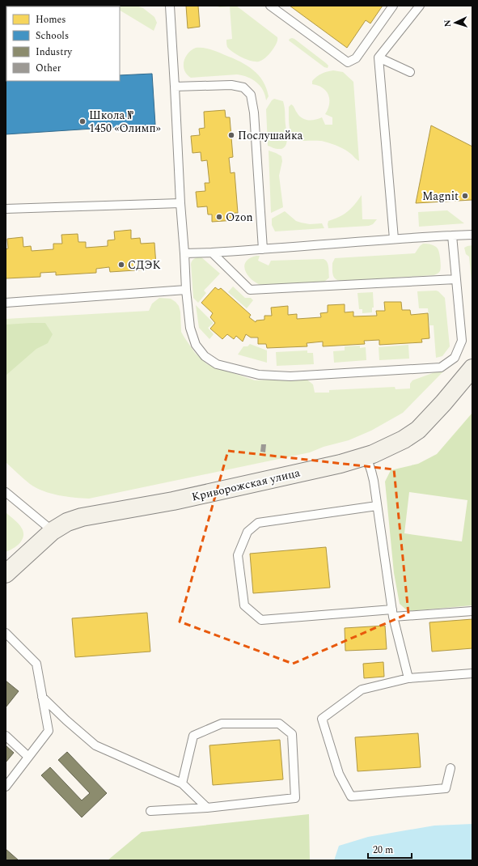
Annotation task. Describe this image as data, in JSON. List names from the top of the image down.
{
  "streets": {
    "street": ["Криворожская улица"]
  },
  "places": [
    "Школа № 1450 «Олимп»",
    "Послушайка",
    "Magnit",
    "Ozon",
    "СДЭК"
  ],
  "legend": [
    "Homes",
    "Schools",
    "Industry",
    "Other"
  ],
  "scale_bar": "20 m",
  "north": "left"
}
